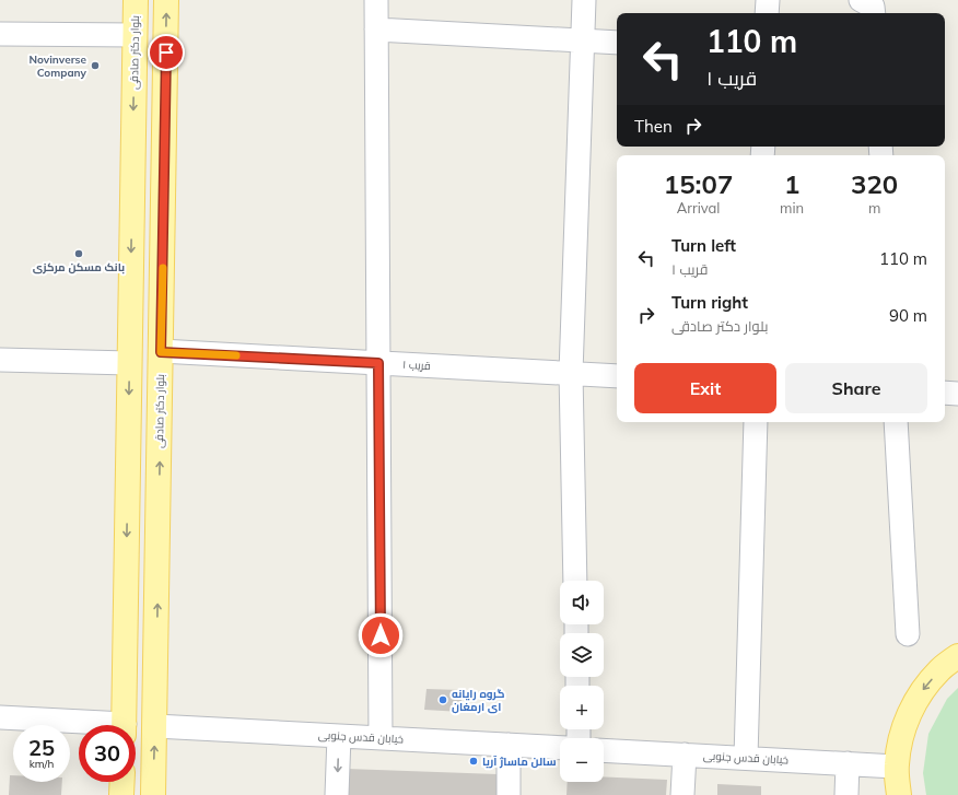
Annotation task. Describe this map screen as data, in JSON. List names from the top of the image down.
{
  "streets": {
    "main road": ["بلوار دکتر صادقی"],
    "street": ["قریب ۱", "خیابان قدس جنوبی"]
  },
  "crossings": [
    ["بلوار دکتر صادقی", "قریب ۱"],
    ["بلوار دکتر صادقی", "خیابان قدس جنوبی"]
  ],
  "places": [
    "Novinverse Company",
    "بانک مسکن مرکزی",
    "گروه رایانه ای ارمغان",
    "سالن ماساژ آریا"
  ],
  "page": {
    "turn": ["110 m", "قریب ۱"],
    "then": "Then",
    "eta": [
      "15:07",
      "Arrival",
      "1",
      "min",
      "320",
      "m"
    ],
    "list": [
      {
        "name": "Turn left",
        "note": "قریب ۱",
        "value": "110 m"
      },
      {
        "name": "Turn right",
        "note": "بلوار دکتر صادقی",
        "value": "90 m"
      }
    ],
    "buttons": ["Exit", "Share"],
    "map_buttons": ["+", "−"],
    "speed": "25 km/h",
    "limit": "30"
  }
}
